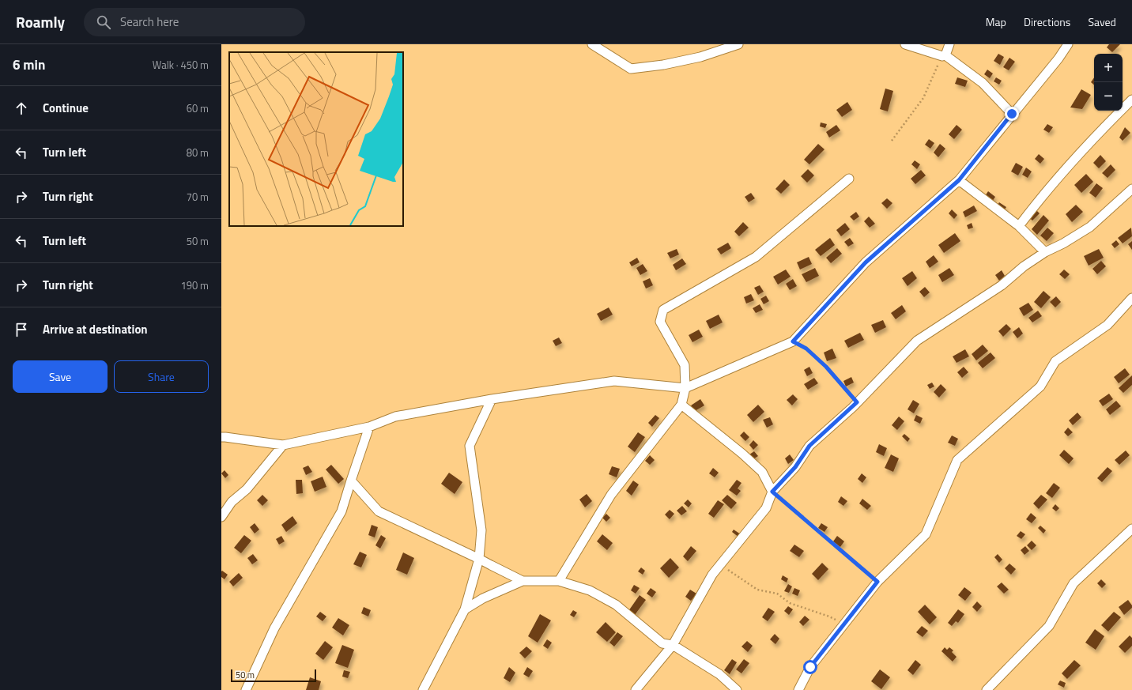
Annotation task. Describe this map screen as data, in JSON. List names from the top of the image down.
{
  "scale_bar": "50 m",
  "page": {
    "header": "Roamly",
    "search": "Search here",
    "nav": ["Map", "Directions", "Saved"],
    "heading": ["6 min", "Walk · 450 m"],
    "map_buttons": ["+", "−"],
    "list": [
      ["Continue", "60 m"],
      ["Turn left", "80 m"],
      ["Turn right", "70 m"],
      ["Turn left", "50 m"],
      ["Turn right", "190 m"],
      "Arrive at destination"
    ],
    "buttons": ["Save", "Share"],
    "scale": "50 m"
  }
}
